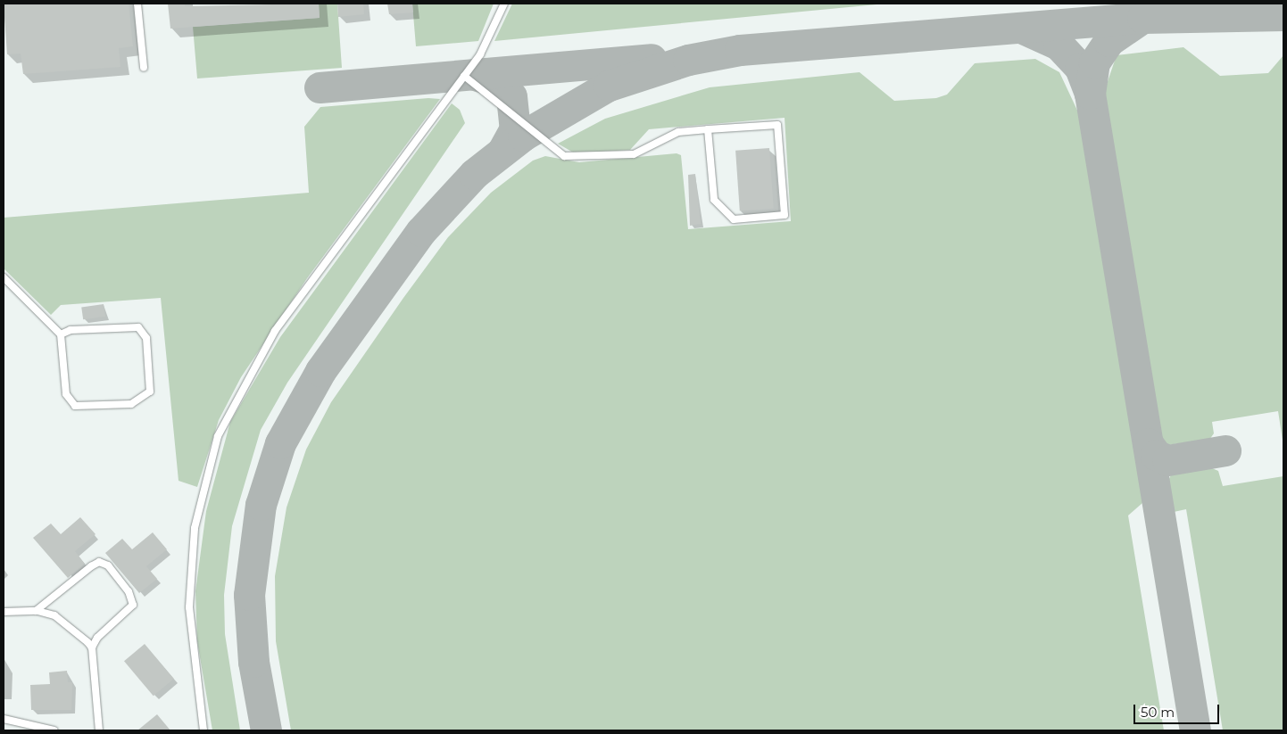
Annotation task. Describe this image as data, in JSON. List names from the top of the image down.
{
  "scale_bar": "50 m"
}
